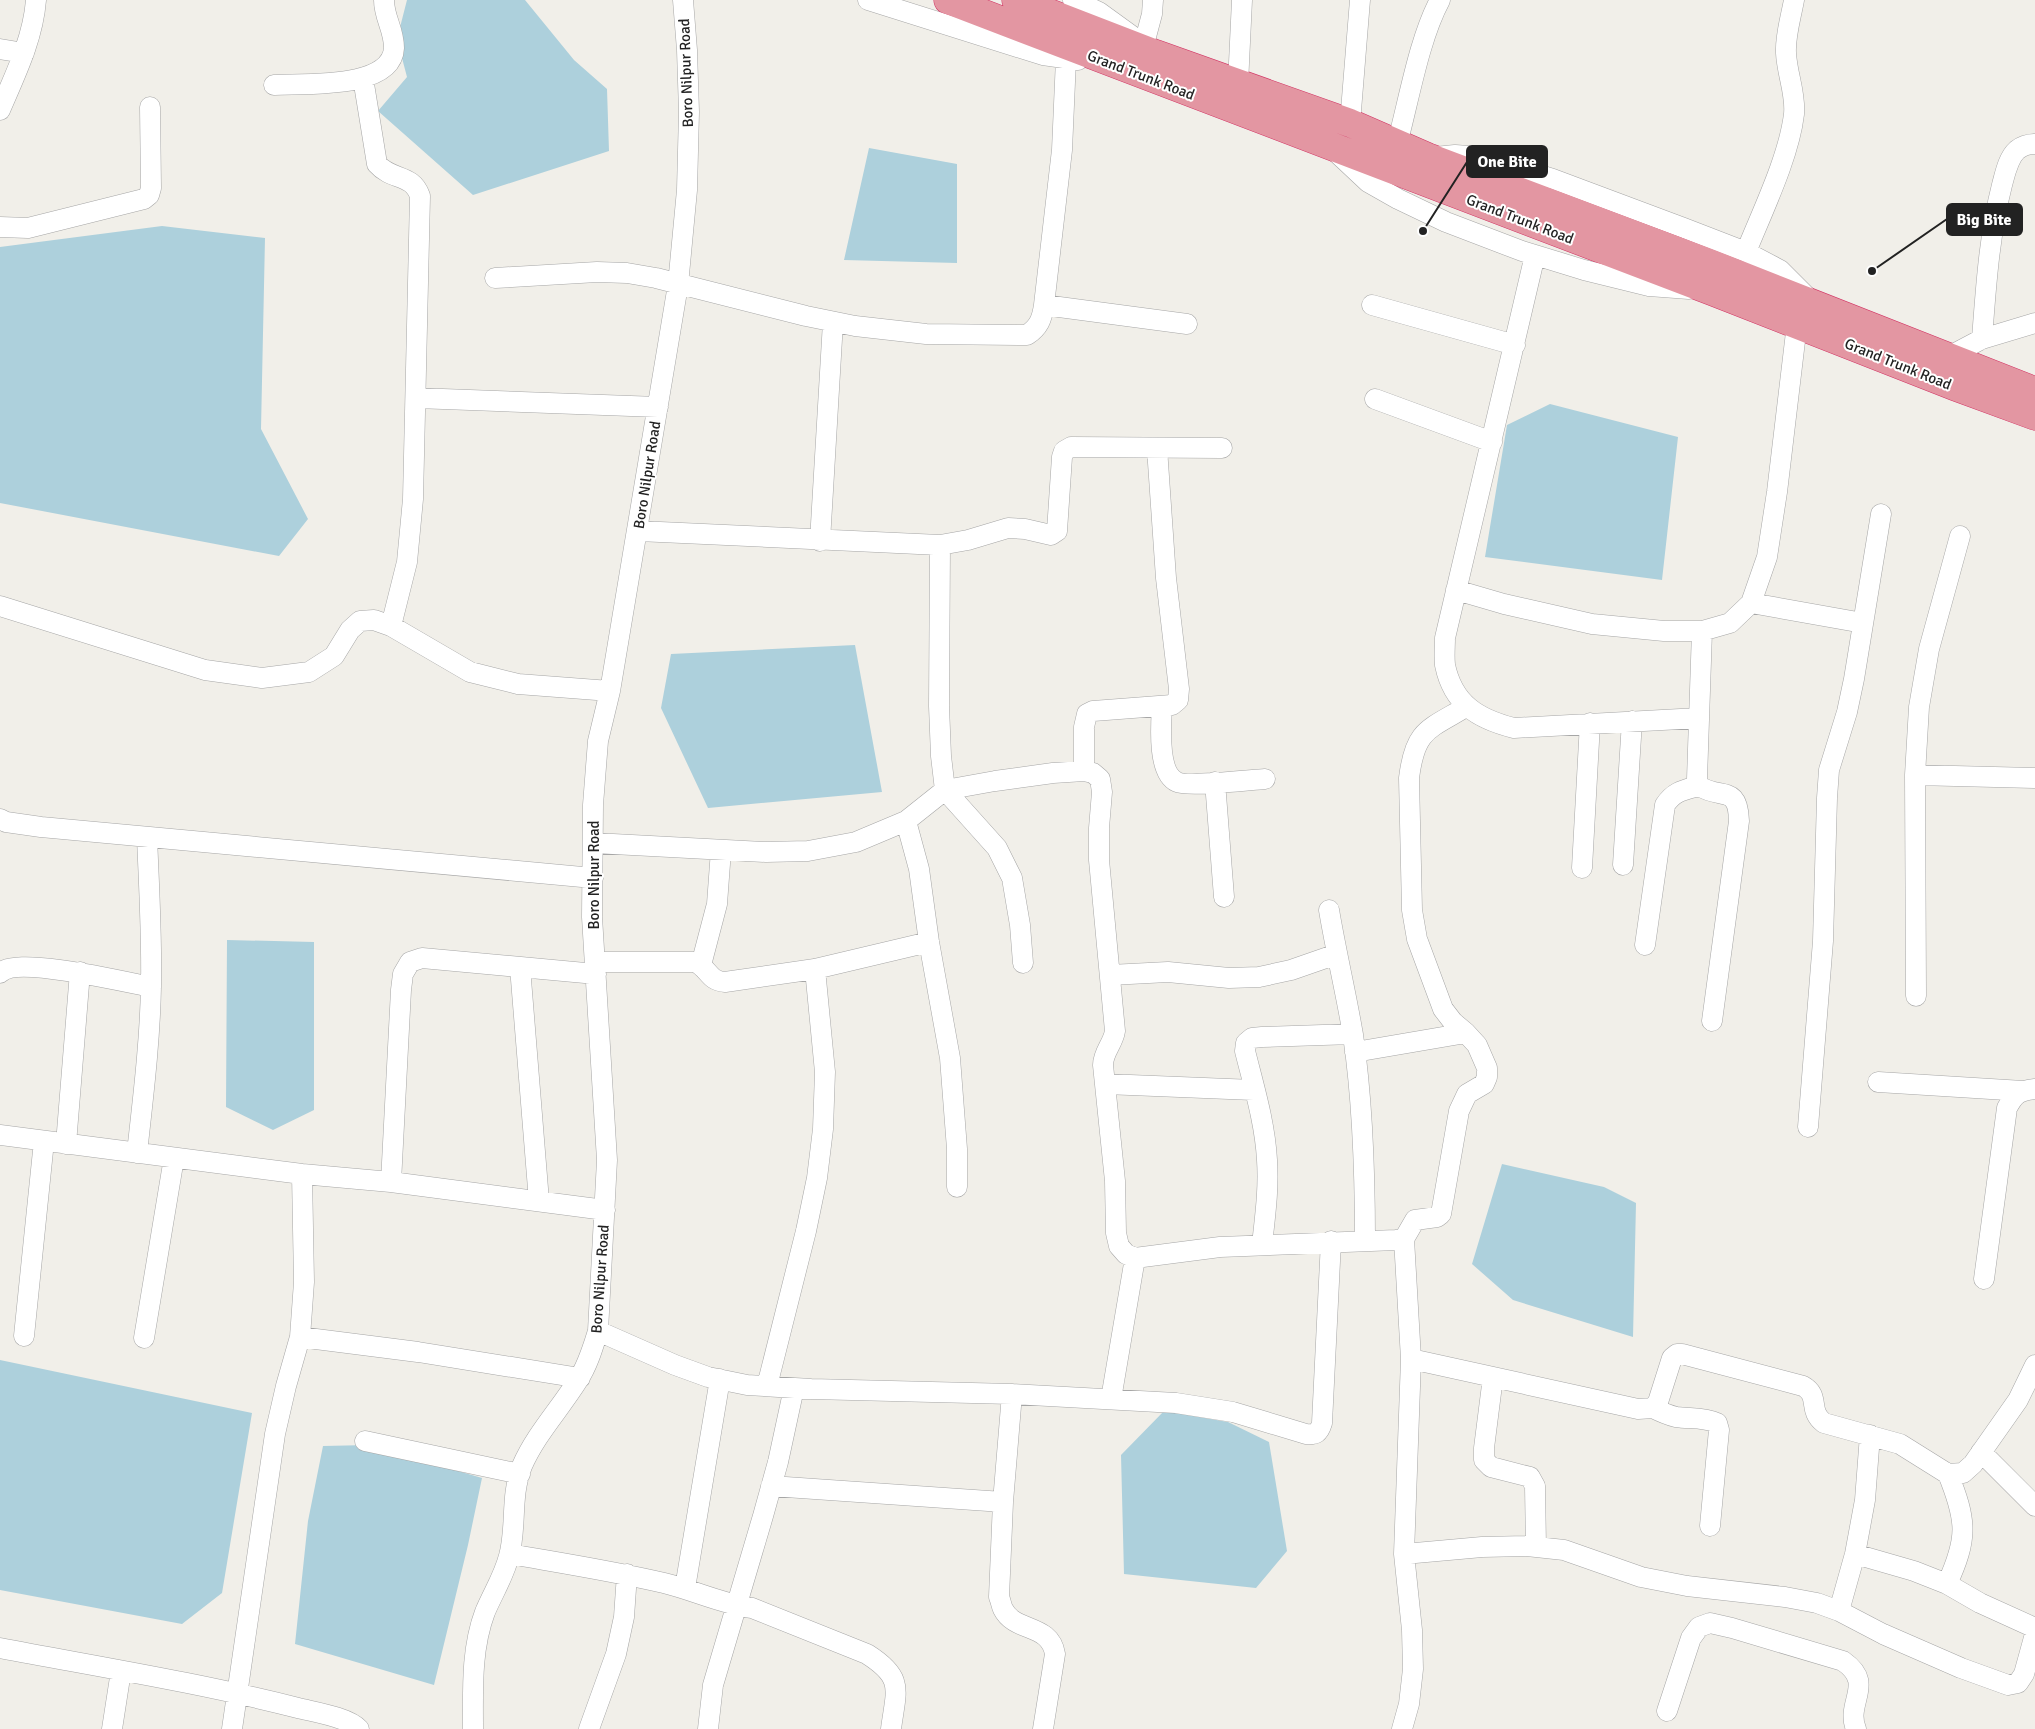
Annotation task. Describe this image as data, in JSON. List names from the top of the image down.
{
  "streets": {
    "highway": ["Grand Trunk Road"],
    "street": ["Boro Nilpur Road"]
  },
  "places": ["One Bite", "Big Bite"]
}
